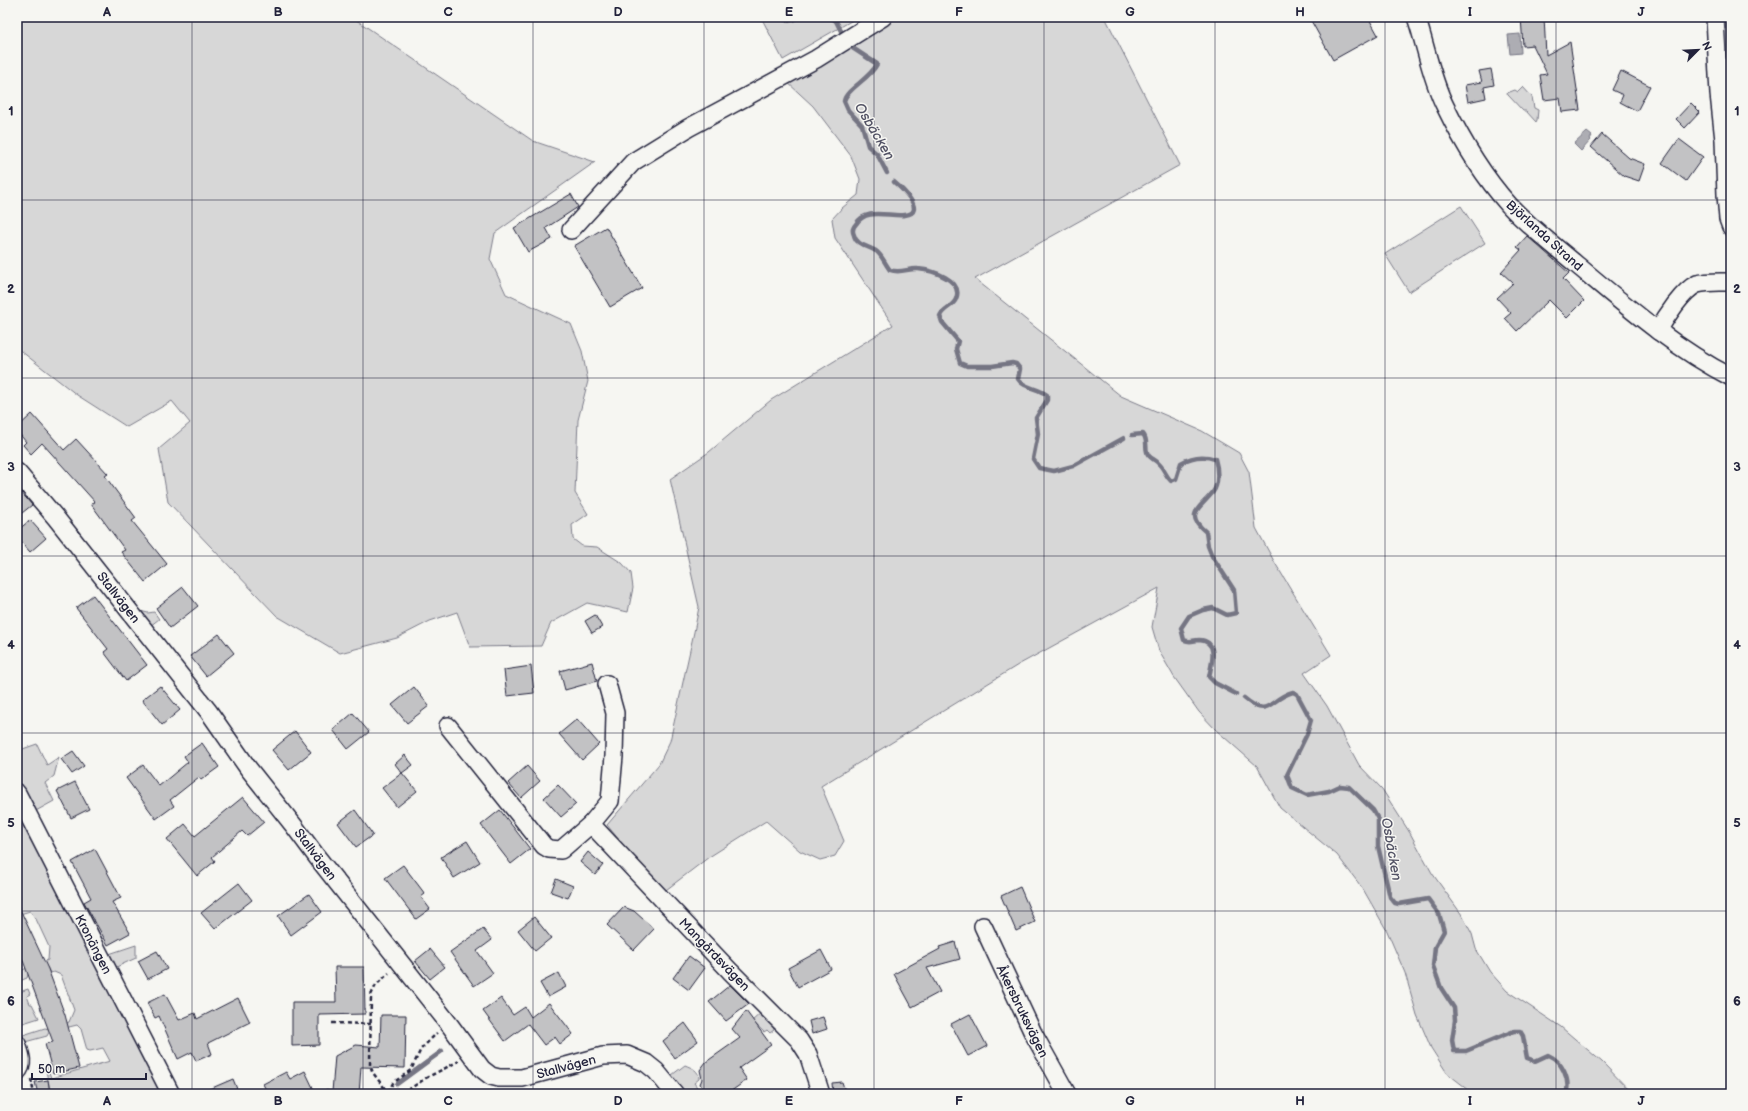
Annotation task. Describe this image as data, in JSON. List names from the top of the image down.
{
  "streets": {
    "street": [
      "Björlanda Strand",
      "Stallvägen",
      "Kronängen",
      "Mangårdsvägen",
      "Åkersbruksvägen"
    ]
  },
  "water": ["Osbäcken"],
  "scale_bar": "50 m",
  "north": "top right",
  "grid": {
    "columns": [
      "A",
      "B",
      "C",
      "D",
      "E",
      "F",
      "G",
      "H",
      "I",
      "J"
    ],
    "rows": [
      "1",
      "2",
      "3",
      "4",
      "5",
      "6"
    ]
  }
}
